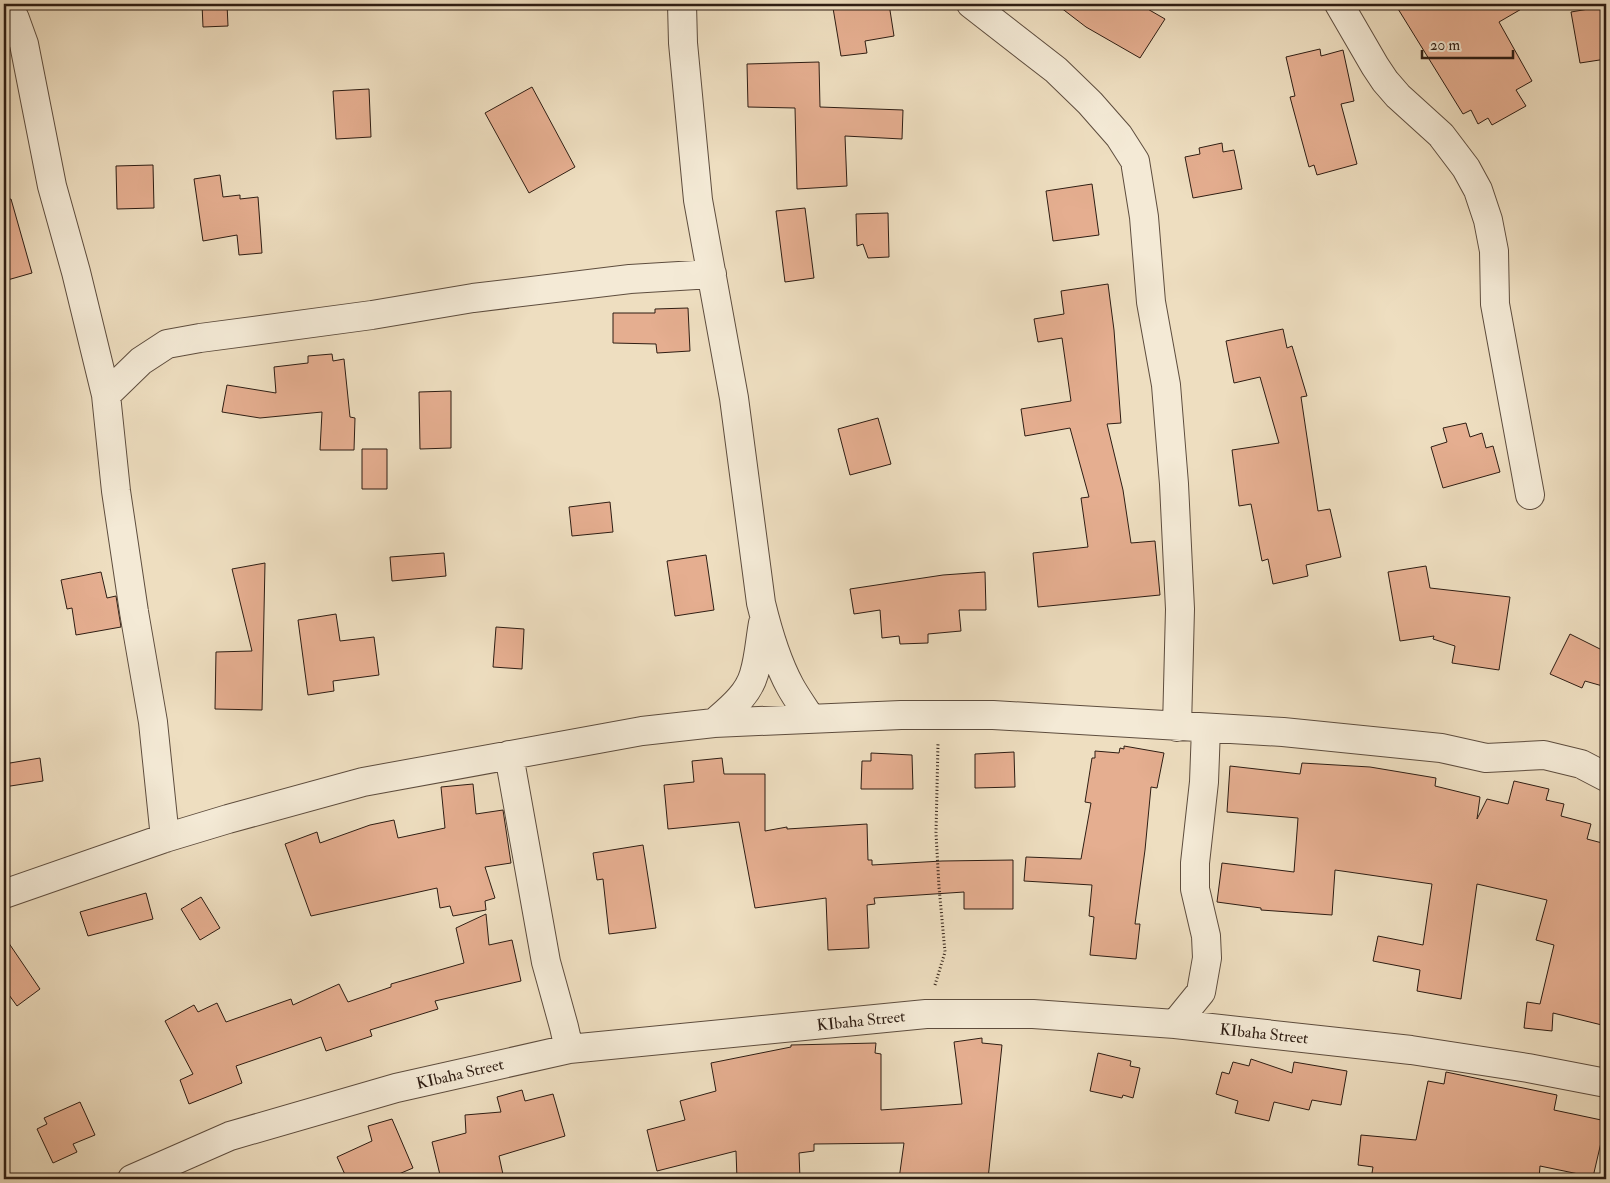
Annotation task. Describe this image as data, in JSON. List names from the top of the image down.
{
  "streets": {
    "street": ["KIbaha Street"]
  },
  "scale_bar": "20 m"
}
